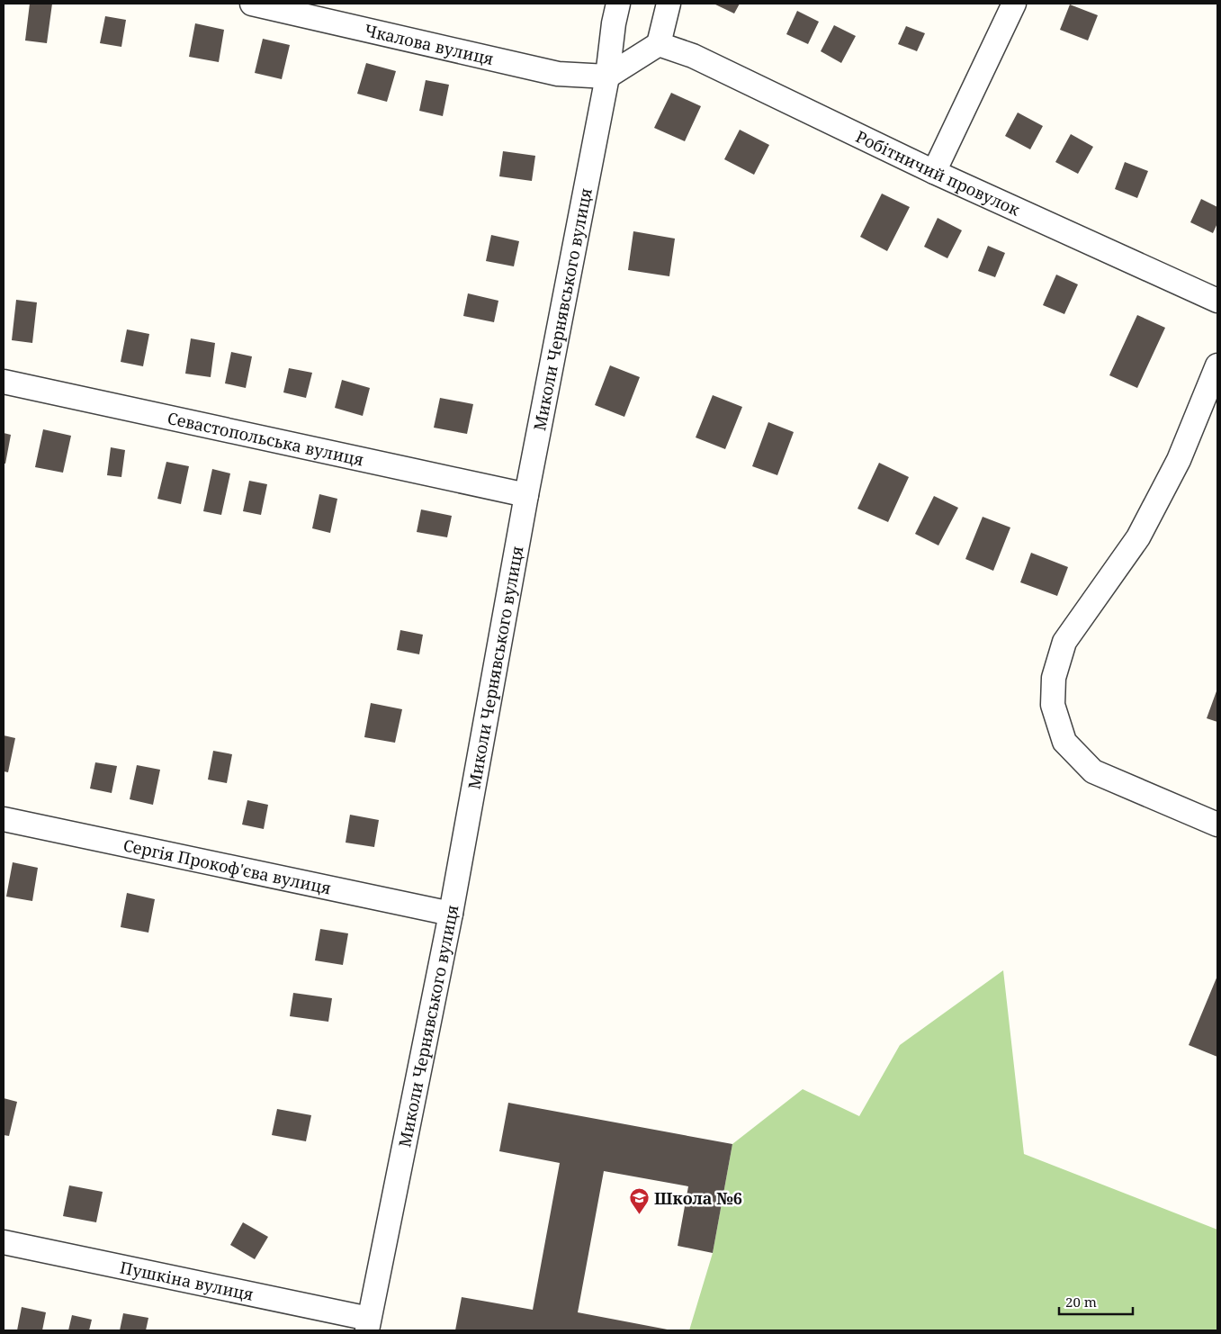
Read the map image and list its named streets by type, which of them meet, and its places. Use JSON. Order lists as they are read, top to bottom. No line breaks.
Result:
{"streets":{"street":["Чкалова вулиця","Робітничий провулок","Миколи Чернявського вулиця","Севастопольська вулиця","Сергія Прокоф'єва вулиця","Пушкіна вулиця"]},"crossings":[["Чкалова вулиця","Миколи Чернявського вулиця"],["Миколи Чернявського вулиця","Севастопольська вулиця"],["Миколи Чернявського вулиця","Сергія Прокоф'єва вулиця"],["Миколи Чернявського вулиця","Пушкіна вулиця"]],"places":{"school or university":["Школа №6"]},"scale_bar":"20 m"}
